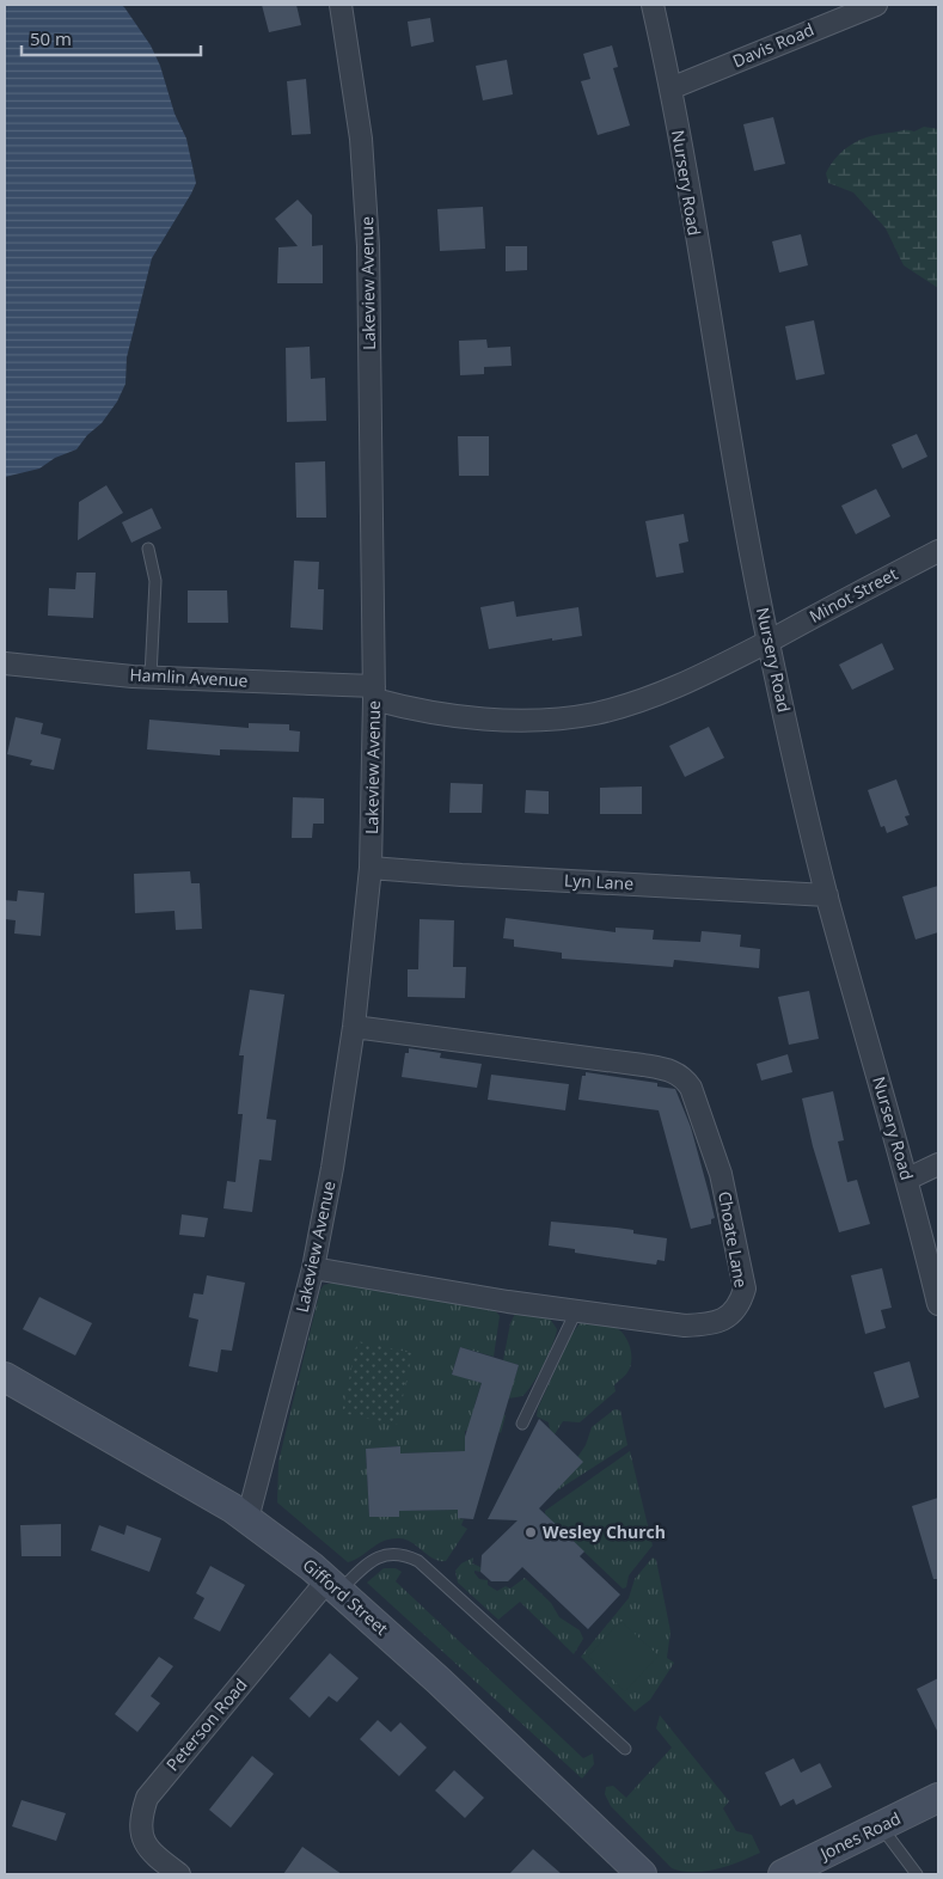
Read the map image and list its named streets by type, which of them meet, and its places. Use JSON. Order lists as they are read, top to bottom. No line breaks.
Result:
{"streets":{"main road":["Gifford Street","Jones Road"],"street":["Davis Road","Nursery Road","Lakeview Avenue","Minot Street","Hamlin Avenue","Lyn Lane","Choate Lane","Peterson Road"]},"crossings":[["Davis Road","Nursery Road"],["Nursery Road","Minot Street"],["Nursery Road","Lyn Lane"],["Lakeview Avenue","Minot Street"],["Lakeview Avenue","Hamlin Avenue"],["Lakeview Avenue","Lyn Lane"],["Lakeview Avenue","Choate Lane"],["Lakeview Avenue","Gifford Street"],["Minot Street","Hamlin Avenue"],["Gifford Street","Peterson Road"]],"places":["Wesley Church"],"scale_bar":"50 m"}
